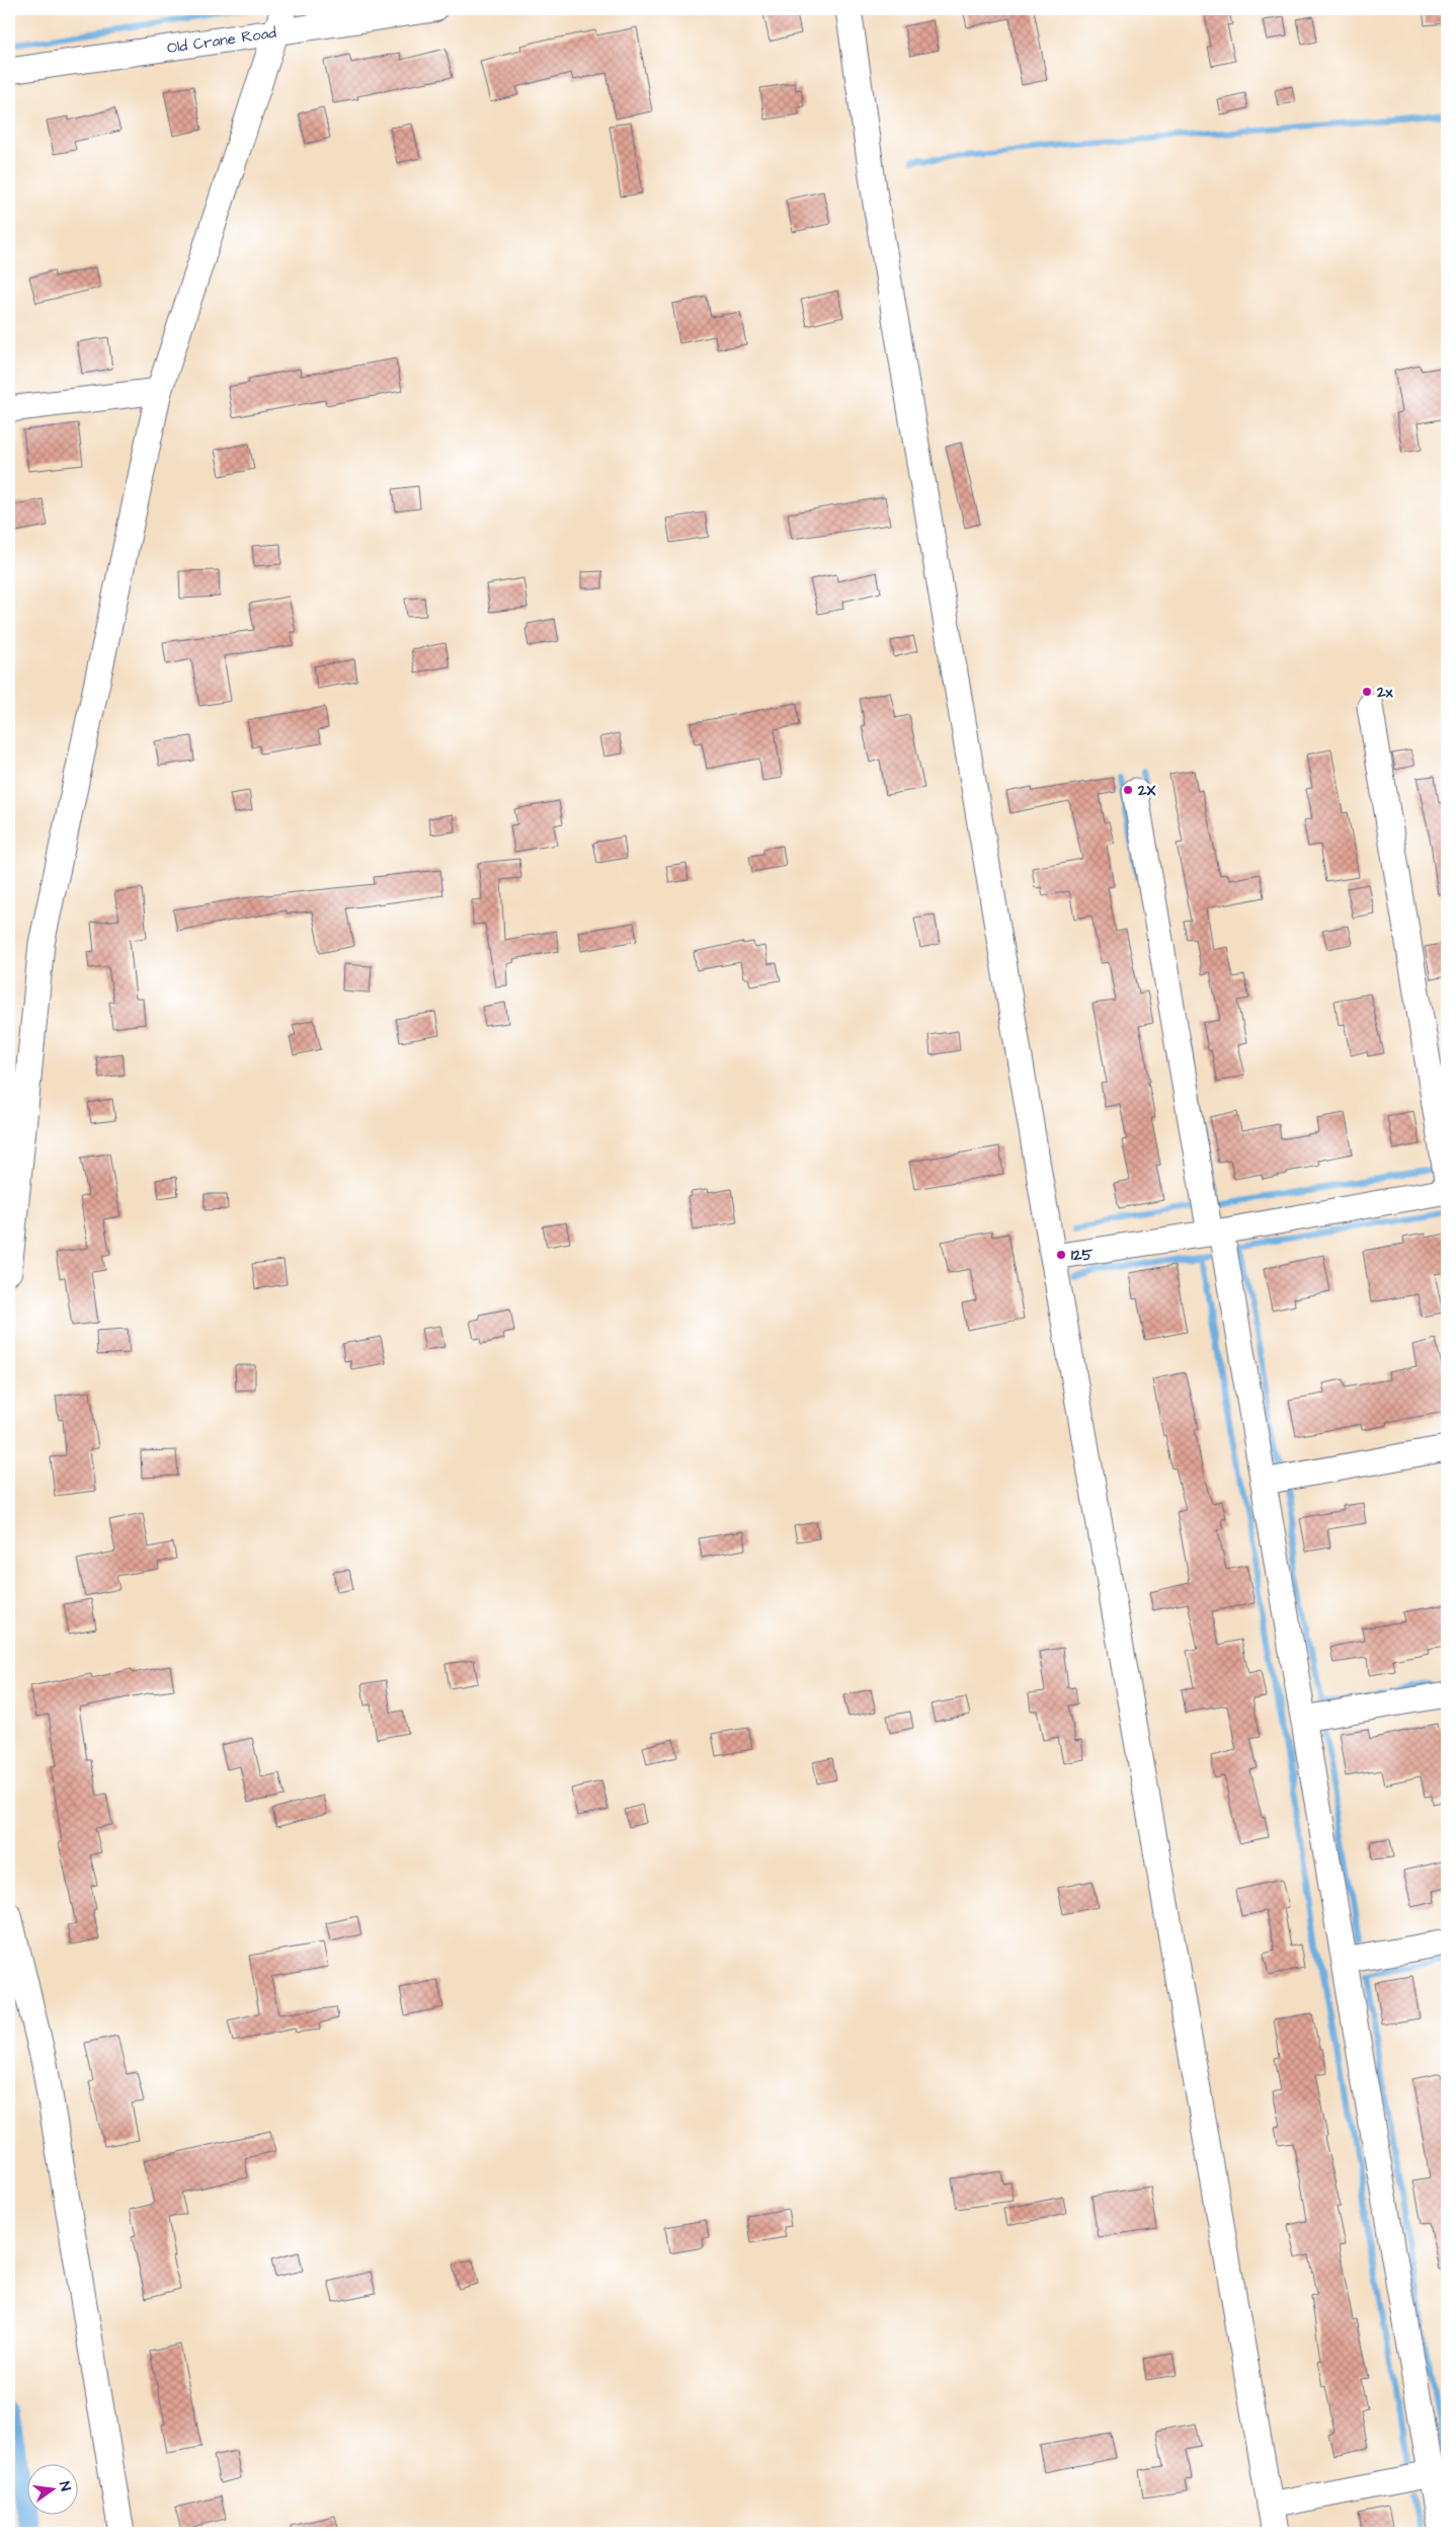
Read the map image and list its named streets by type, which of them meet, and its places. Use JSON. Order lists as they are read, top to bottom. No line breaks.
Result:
{"streets":{"street":["Old Crane Road"]},"places":["2x","2X","125"],"north":"right"}
